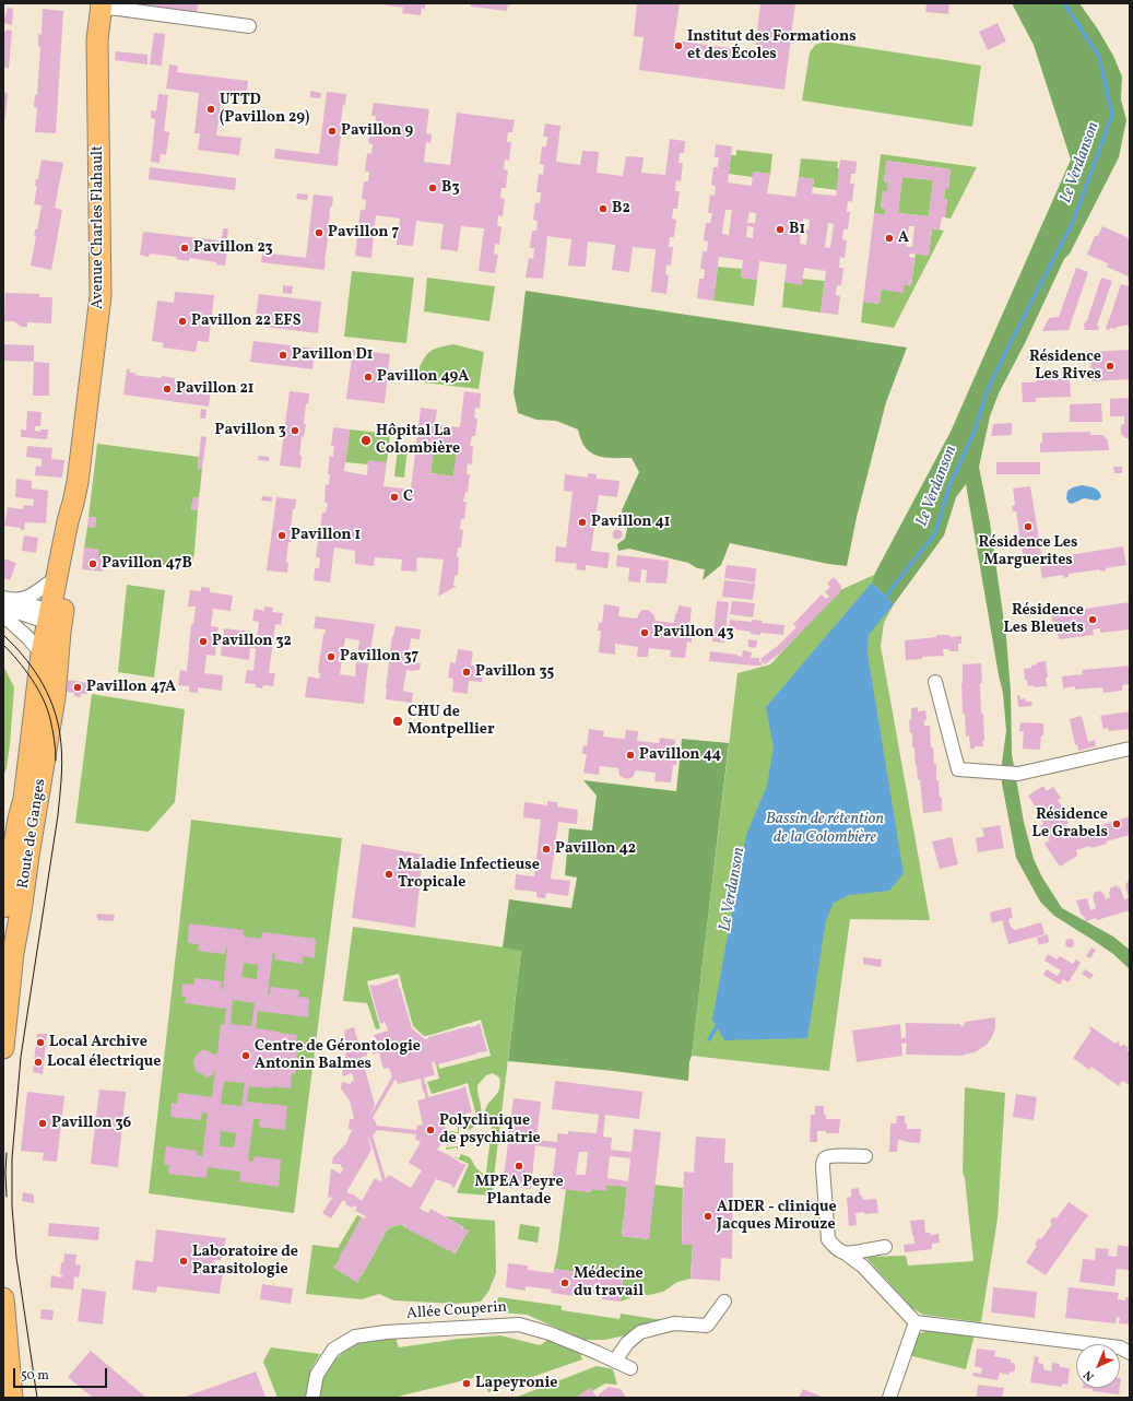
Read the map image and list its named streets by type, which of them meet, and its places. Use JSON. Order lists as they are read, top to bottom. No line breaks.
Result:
{"streets":{"main road":["Avenue Charles Flahault","Route de Ganges"],"street":["Allée Couperin"]},"crossings":[["Avenue Charles Flahault","Route de Ganges"]],"water":["Le Verdanson","Bassin de rétention de la Colombière"],"places":["Institut des Formations et des Écoles","UTTD (Pavillon 29)","Pavillon 9","B3","B2","B1","Pavillon 7","A","Pavillon 23","Pavillon 22 EFS","Pavillon D1","Résidence Les Rives","Pavillon 49A","Pavillon 21","Pavillon 3","Hôpital La Colombière","C","Pavillon 41","Résidence Les Marguerites","Pavillon 1","Pavillon 47B","Résidence Les Bleuets","Pavillon 43","Pavillon 32","Pavillon 37","Pavillon 35","Pavillon 47A","CHU de Montpellier","Pavillon 44","Résidence Le Grabels","Pavillon 42","Maladie Infectieuse Tropicale","Local Archive","Centre de Gérontologie Antonin Balmes","Local électrique","Pavillon 36","Polyclinique de psychiatrie","MPEA Peyre Plantade","AIDER - clinique Jacques Mirouze","Laboratoire de Parasitologie","Médecine du travail","Lapeyronie"],"scale_bar":"50 m","north":"bottom left"}
